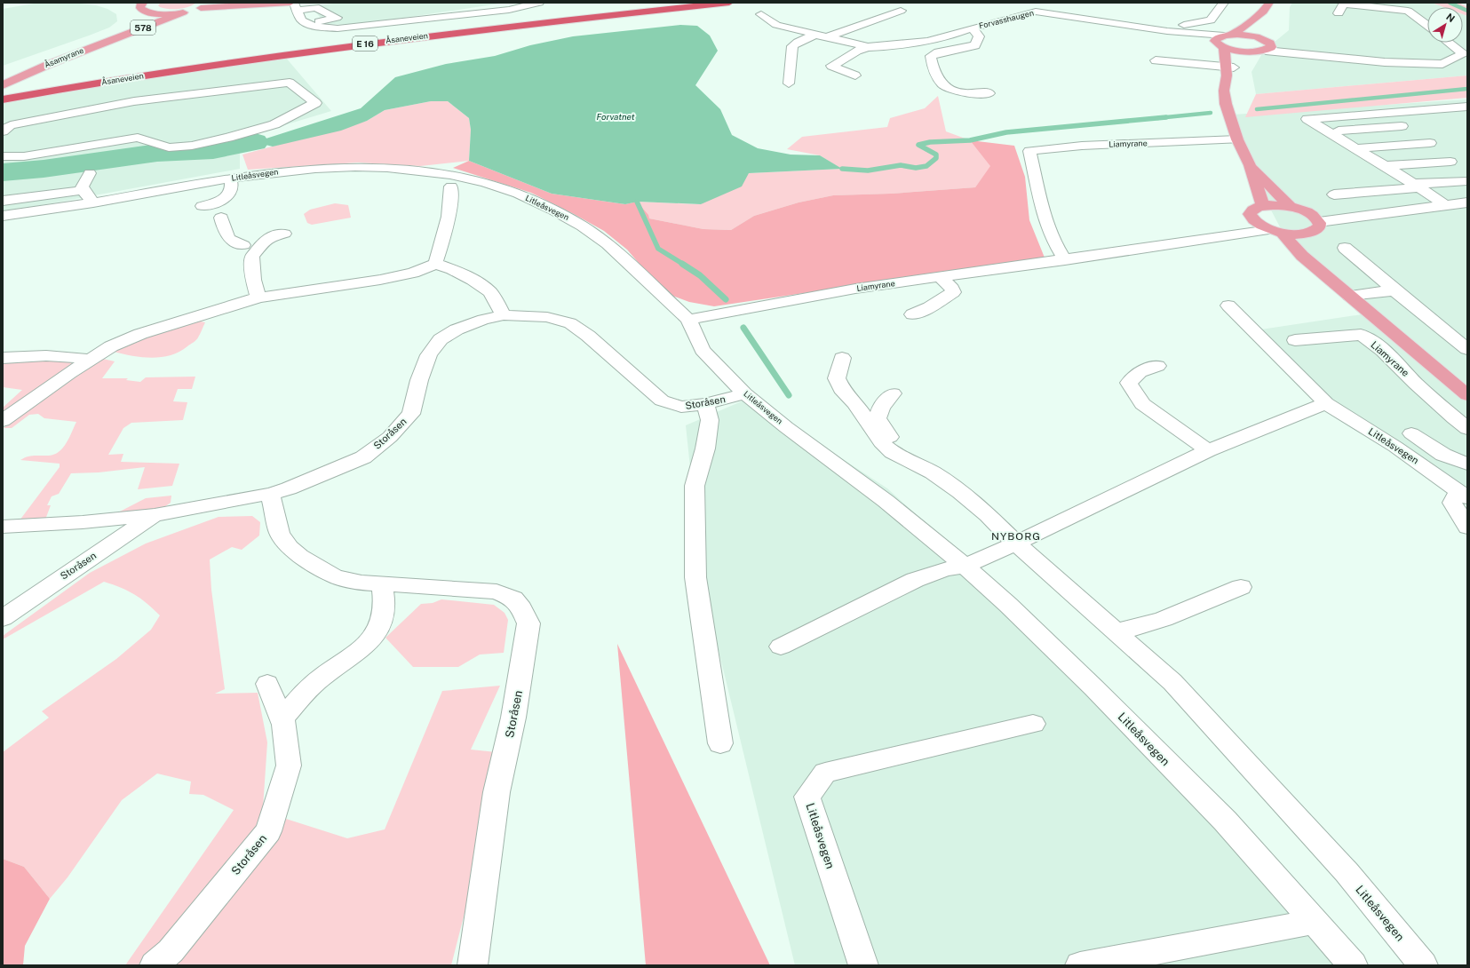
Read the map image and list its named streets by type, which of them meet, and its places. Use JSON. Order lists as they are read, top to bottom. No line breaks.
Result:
{"streets":{"highway":["Åsaneveien","E 16"],"main road":["578","Åsamyrane"],"street":["Forvasshaugen","Liamyrane","Litleåsvegen","Storåsen"]},"crossings":[["578","Åsamyrane"],["Liamyrane","Litleåsvegen"],["Litleåsvegen","Storåsen"]],"districts":["NYBORG"],"water":["Forvatnet"],"north":"top right"}
